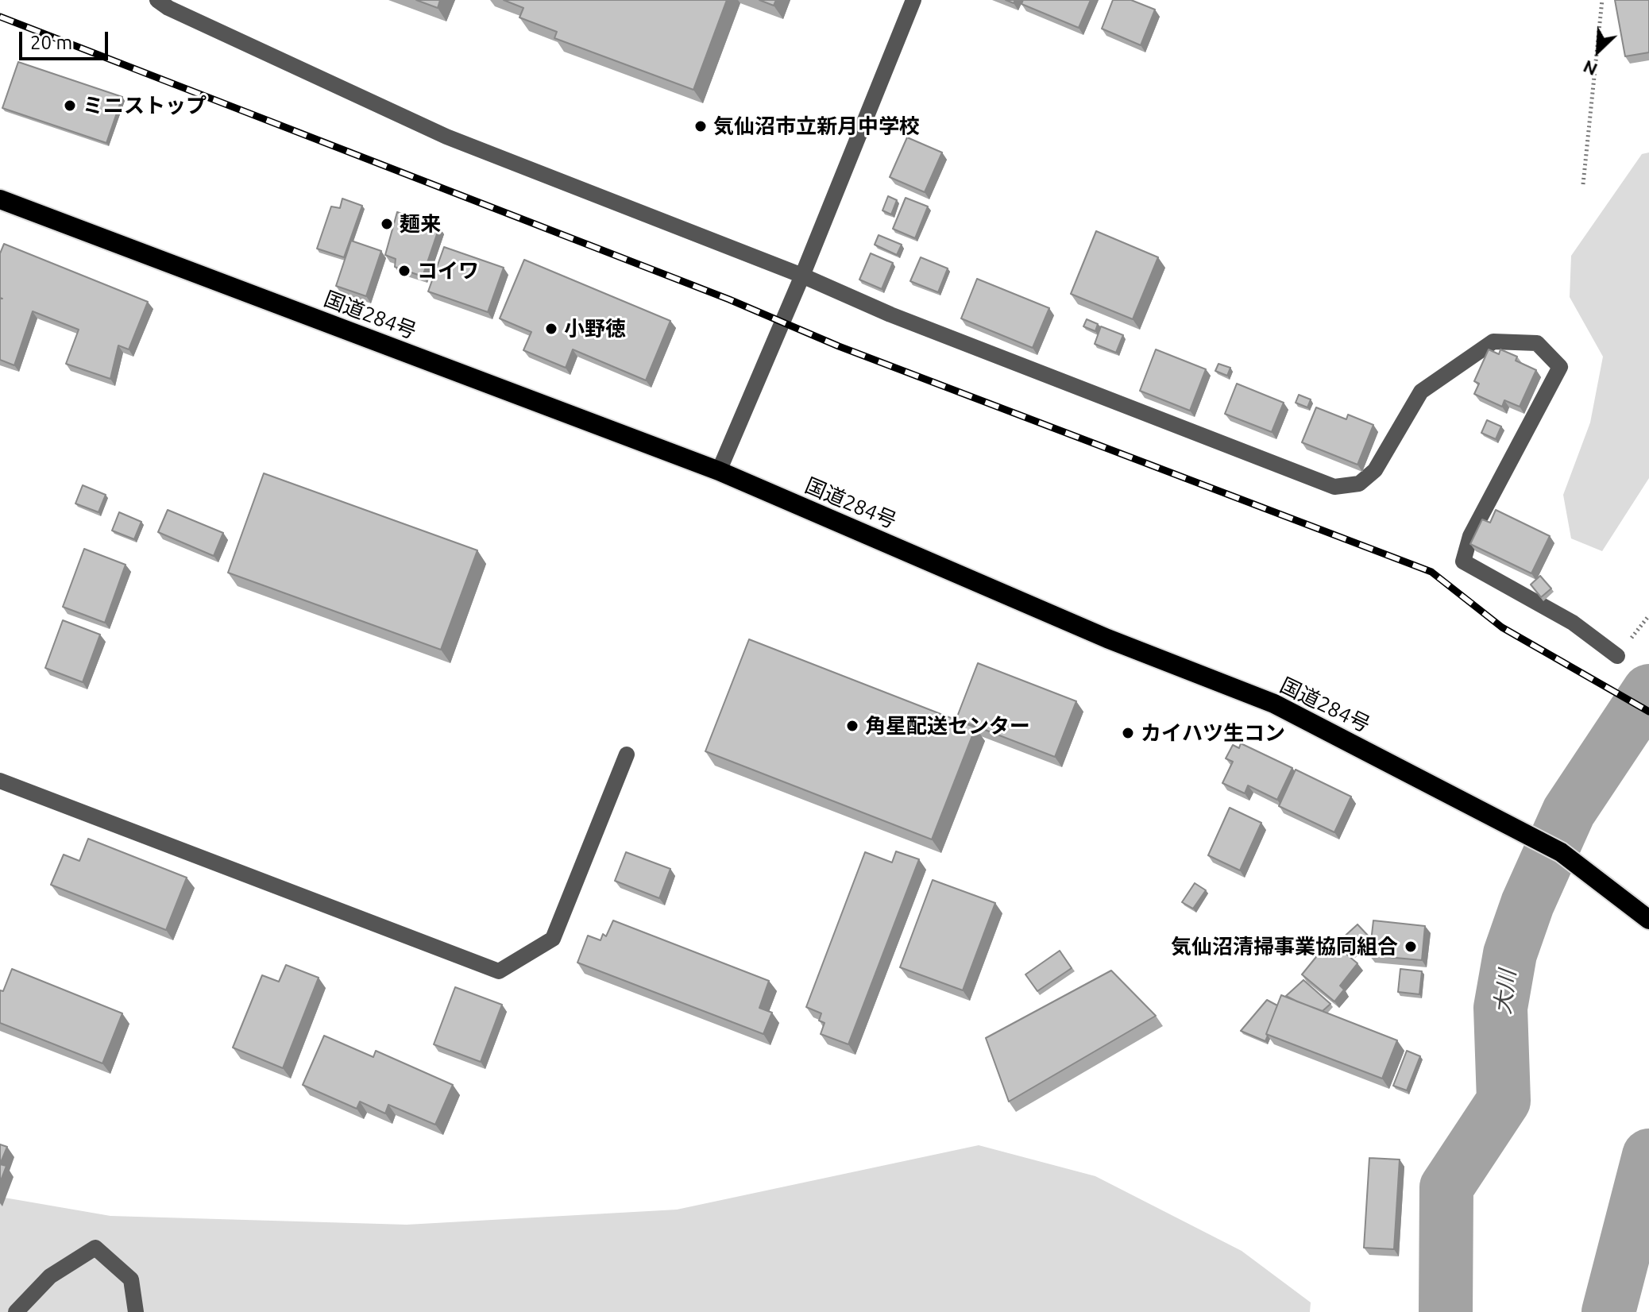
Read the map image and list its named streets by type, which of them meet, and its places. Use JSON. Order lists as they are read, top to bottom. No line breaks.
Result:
{"streets":{"highway":["国道284号"]},"water":["大川"],"places":["ミニストップ","気仙沼市立新月中学校","麺来","コイワ","小野徳","角星配送センター","カイハツ生コン","気仙沼清掃事業協同組合"],"scale_bar":"20 m","north":"bottom left"}
